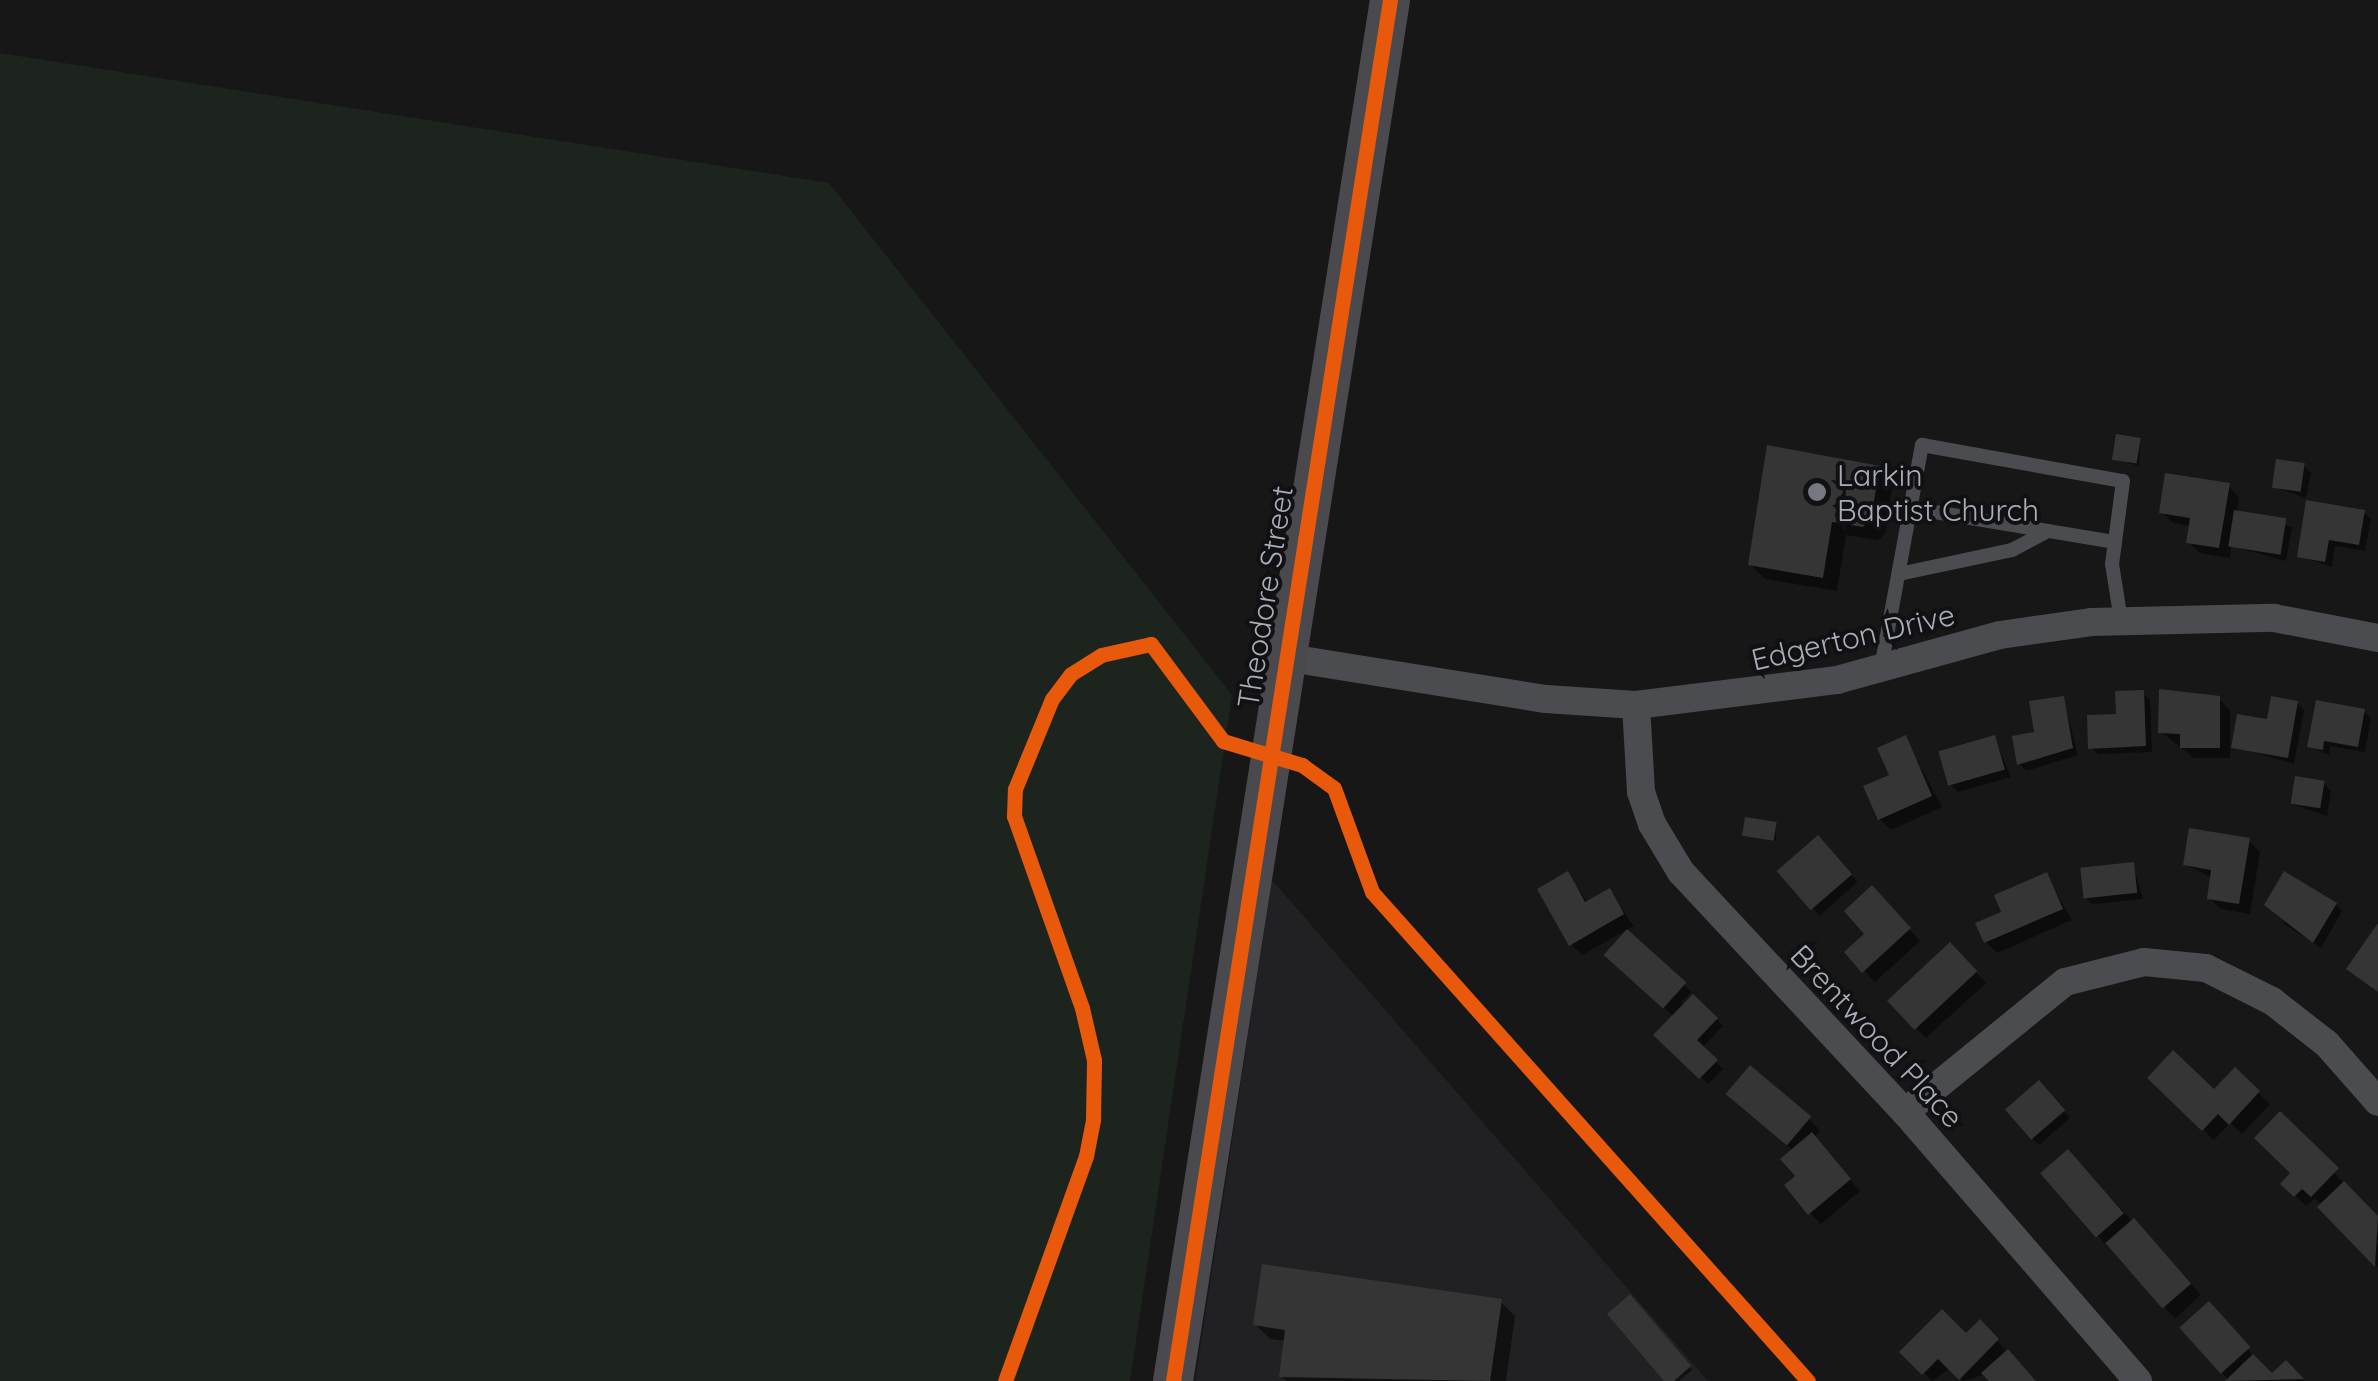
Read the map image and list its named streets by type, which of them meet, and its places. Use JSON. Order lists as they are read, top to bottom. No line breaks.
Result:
{"streets":{"street":["Theodore Street","Edgerton Drive","Brentwood Place"]},"crossings":[["Theodore Street","Edgerton Drive"],["Edgerton Drive","Brentwood Place"]],"places":["Larkin Baptist Church"]}
